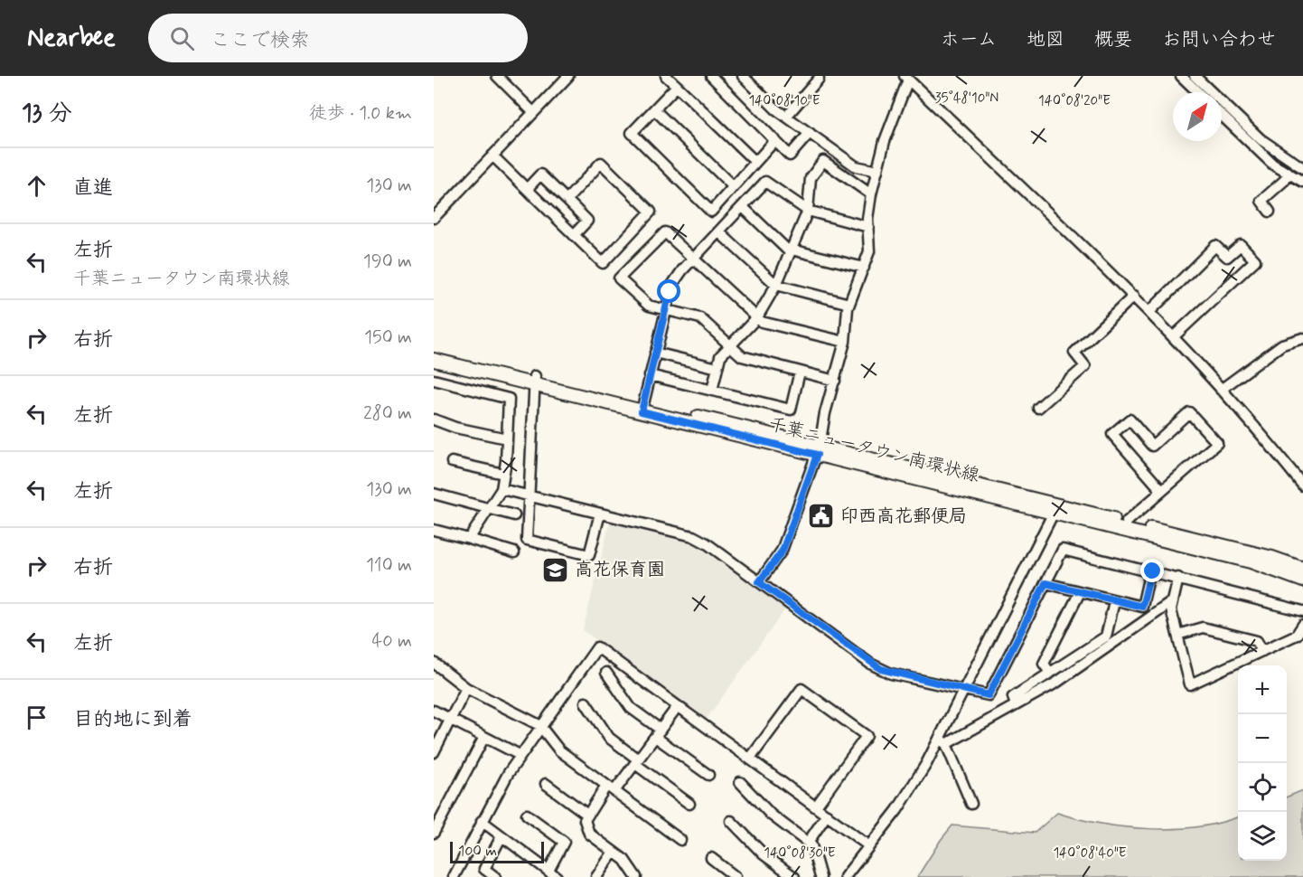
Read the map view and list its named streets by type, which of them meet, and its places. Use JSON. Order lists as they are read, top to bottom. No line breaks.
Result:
{"streets":{"main road":["千葉ニュータウン南環状線"]},"places":{"public building":["印西高花郵便局"],"school or university":["高花保育園"]},"scale_bar":"100 m","north":"top right","page":{"header":"Nearbee","search":"ここで検索","nav":["ホーム","地図","概要","お問い合わせ"],"heading":["13 分","徒歩 · 1.0 km"],"list":[["直進","130 m"],["左折","千葉ニュータウン南環状線","190 m"],["右折","150 m"],["左折","280 m"],["左折","130 m"],["右折","110 m"],["左折","40 m"],"目的地に到着"],"map_buttons":["+","−"],"scale":"100 m"},"coordinates":["35°48'10\"N","140°08'10\"E","140°08'20\"E","140°08'30\"E","140°08'40\"E"]}
